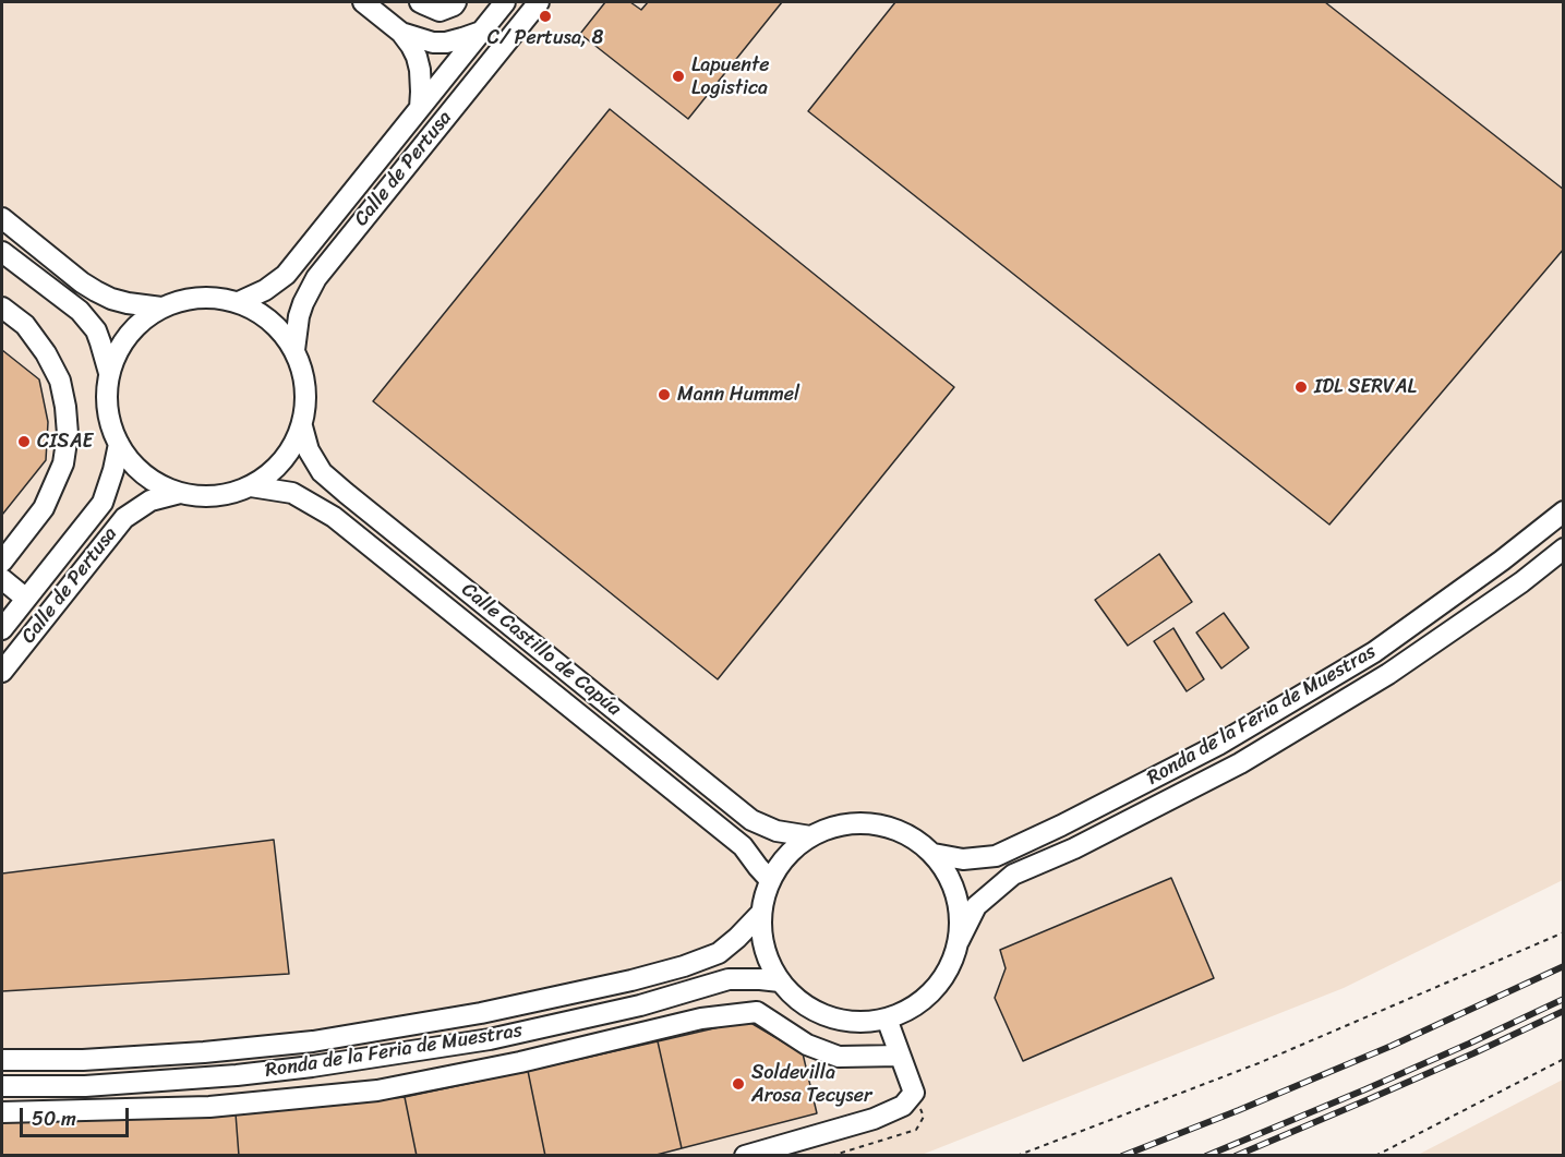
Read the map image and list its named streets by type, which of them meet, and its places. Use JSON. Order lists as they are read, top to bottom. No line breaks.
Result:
{"streets":{"street":["Calle de Pertusa","Calle Castillo de Capúa","Ronda de la Feria de Muestras"]},"crossings":[["Calle de Pertusa","Calle Castillo de Capúa"],["Calle Castillo de Capúa","Ronda de la Feria de Muestras"]],"places":["C/ Pertusa, 8","Lapuente Logistica","IDL SERVAL","Mann Hummel","CISAE","Soldevilla Arosa Tecyser"],"scale_bar":"50 m"}
